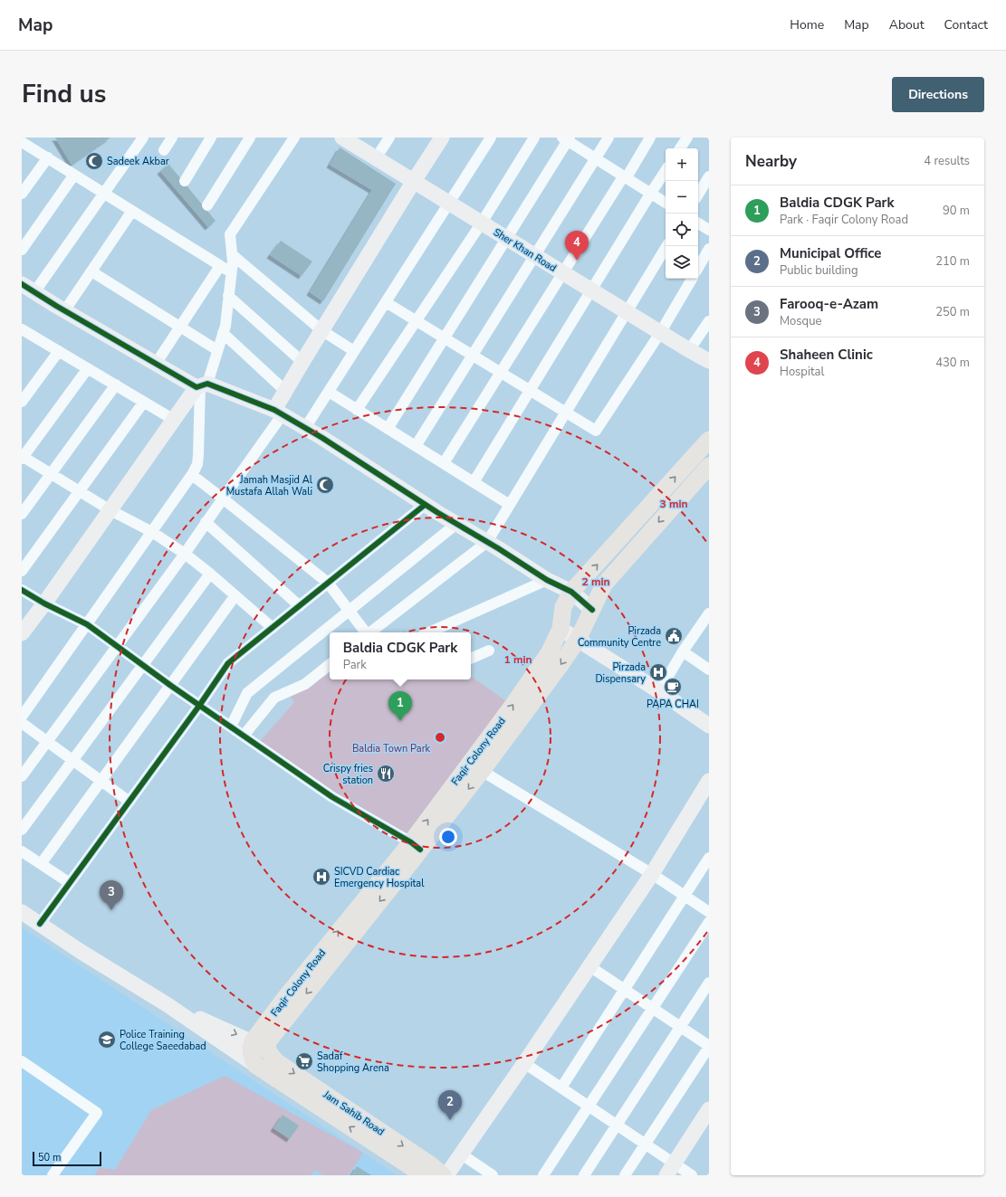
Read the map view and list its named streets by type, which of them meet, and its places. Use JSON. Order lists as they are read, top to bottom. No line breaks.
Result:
{"streets":{"main road":["Faqir Colony Road","Jam Sahib Road"],"street":["Sher Khan Road"]},"crossings":[["Faqir Colony Road","Jam Sahib Road"]],"parks":["Baldia Town Park"],"places":{"mosque":["Sadeek Akbar","Jamah Masjid Al Mustafa Allah Wali"],"public building":["Pirzada Community Centre"],"hospital":["Pirzada Dispensary","SICVD Cardiac Emergency Hospital"],"cafe":["PAPA CHAI"],"restaurant":["Crispy fries station"],"school or university":["Police Training College Saeedabad"],"supermarket":["Sadaf Shopping Arena"]},"scale_bar":"50 m","page":{"header":"Map","nav":["Home","Map","About","Contact"],"title":"Find us","buttons":"Directions","heading":["Nearby","4 results"],"map_buttons":["+","−"],"list":[{"mark":"1","name":"Baldia CDGK Park","note":"Park · Faqir Colony Road","value":"90 m"},{"mark":"2","name":"Municipal Office","note":"Public building","value":"210 m"},{"mark":"3","name":"Farooq-e-Azam","note":"Mosque","value":"250 m"},{"mark":"4","name":"Shaheen Clinic","note":"Hospital","value":"430 m"}],"pins":["4","1","3","2"],"popup":["Baldia CDGK Park","Park"],"scale":"50 m"},"rings":["3 min","2 min","1 min"]}
